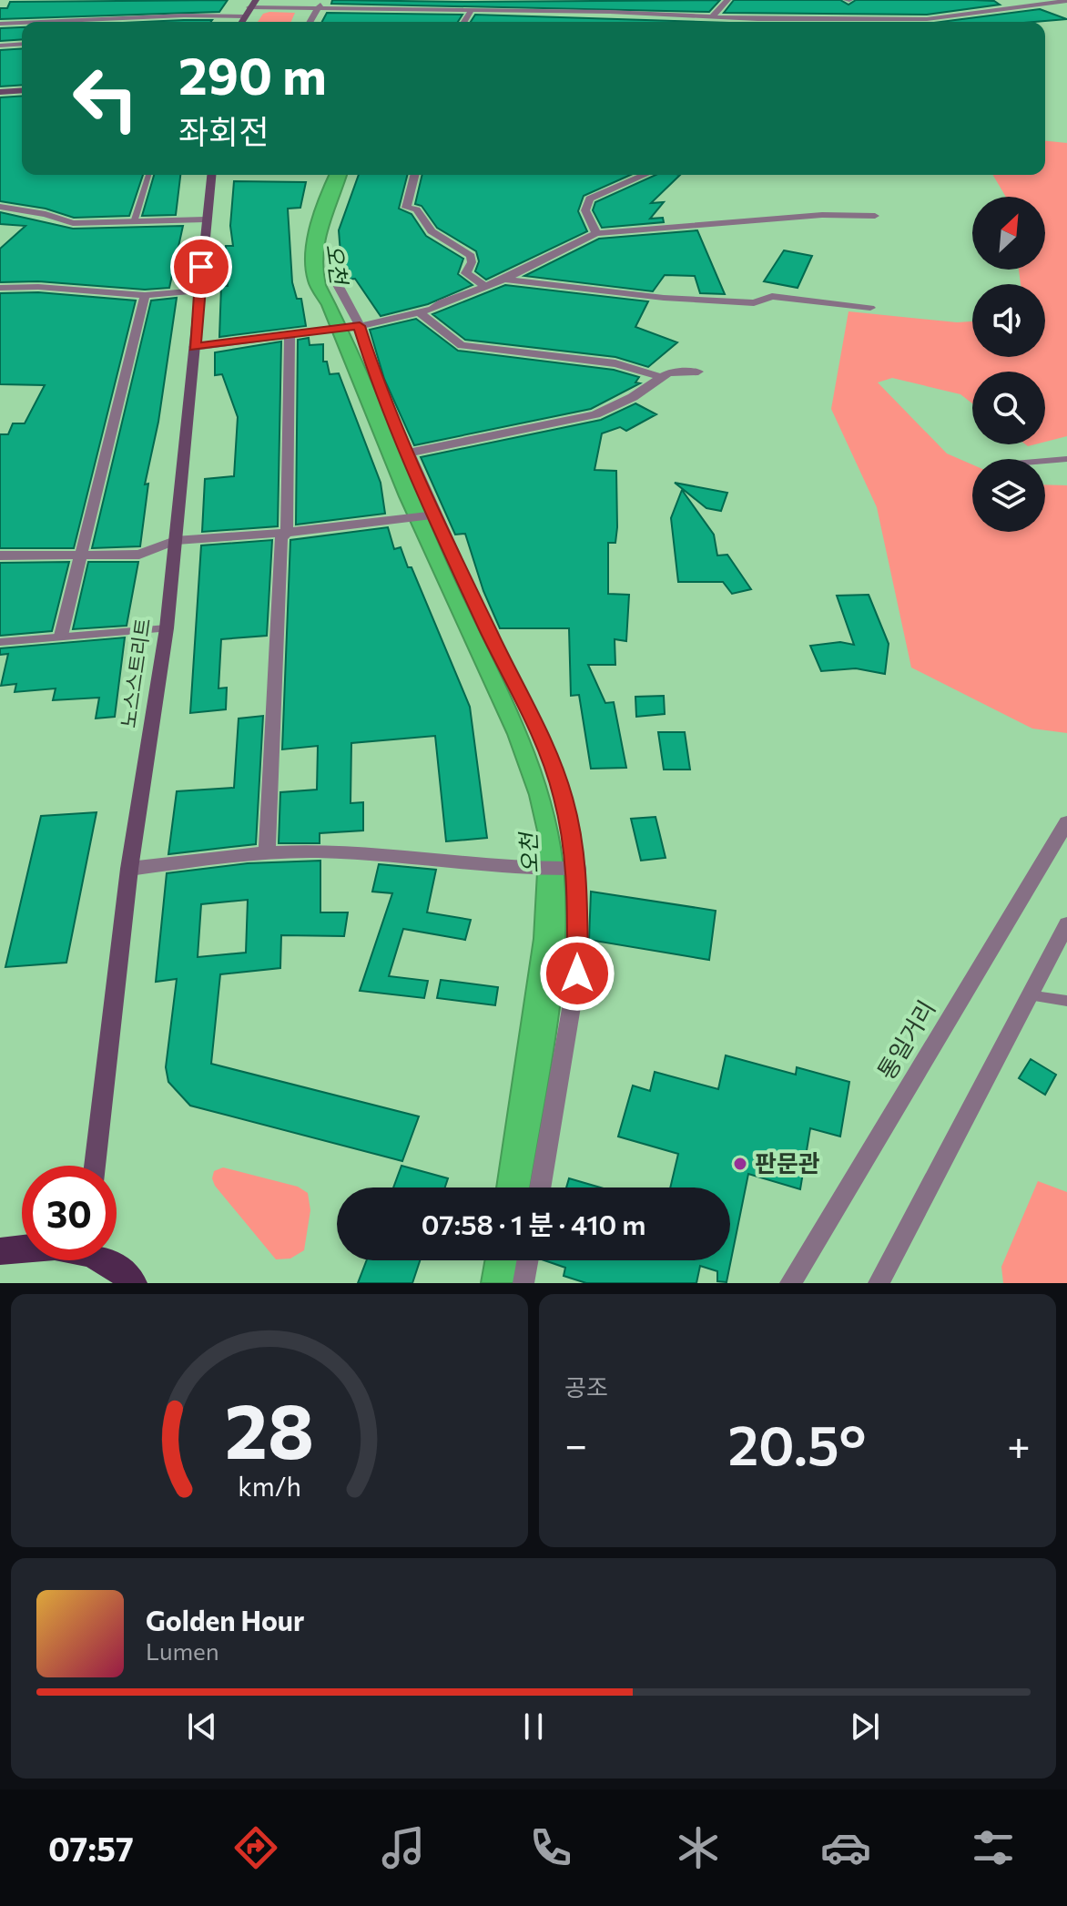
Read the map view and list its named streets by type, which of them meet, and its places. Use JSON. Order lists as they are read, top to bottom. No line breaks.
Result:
{"streets":{"main road":["노스스트리트"],"street":["통일거리"]},"water":["오천"],"places":["판문관"],"north":"top right","page":{"turn":["290 m","좌회전"],"limit":"30","trip":"07:58 · 1 분 · 410 m","tile":"공조","heat":["−","20.5°","+"],"song":["Golden Hour","Lumen"],"tabs":"07:57","gauge":["28","km/h"]}}
